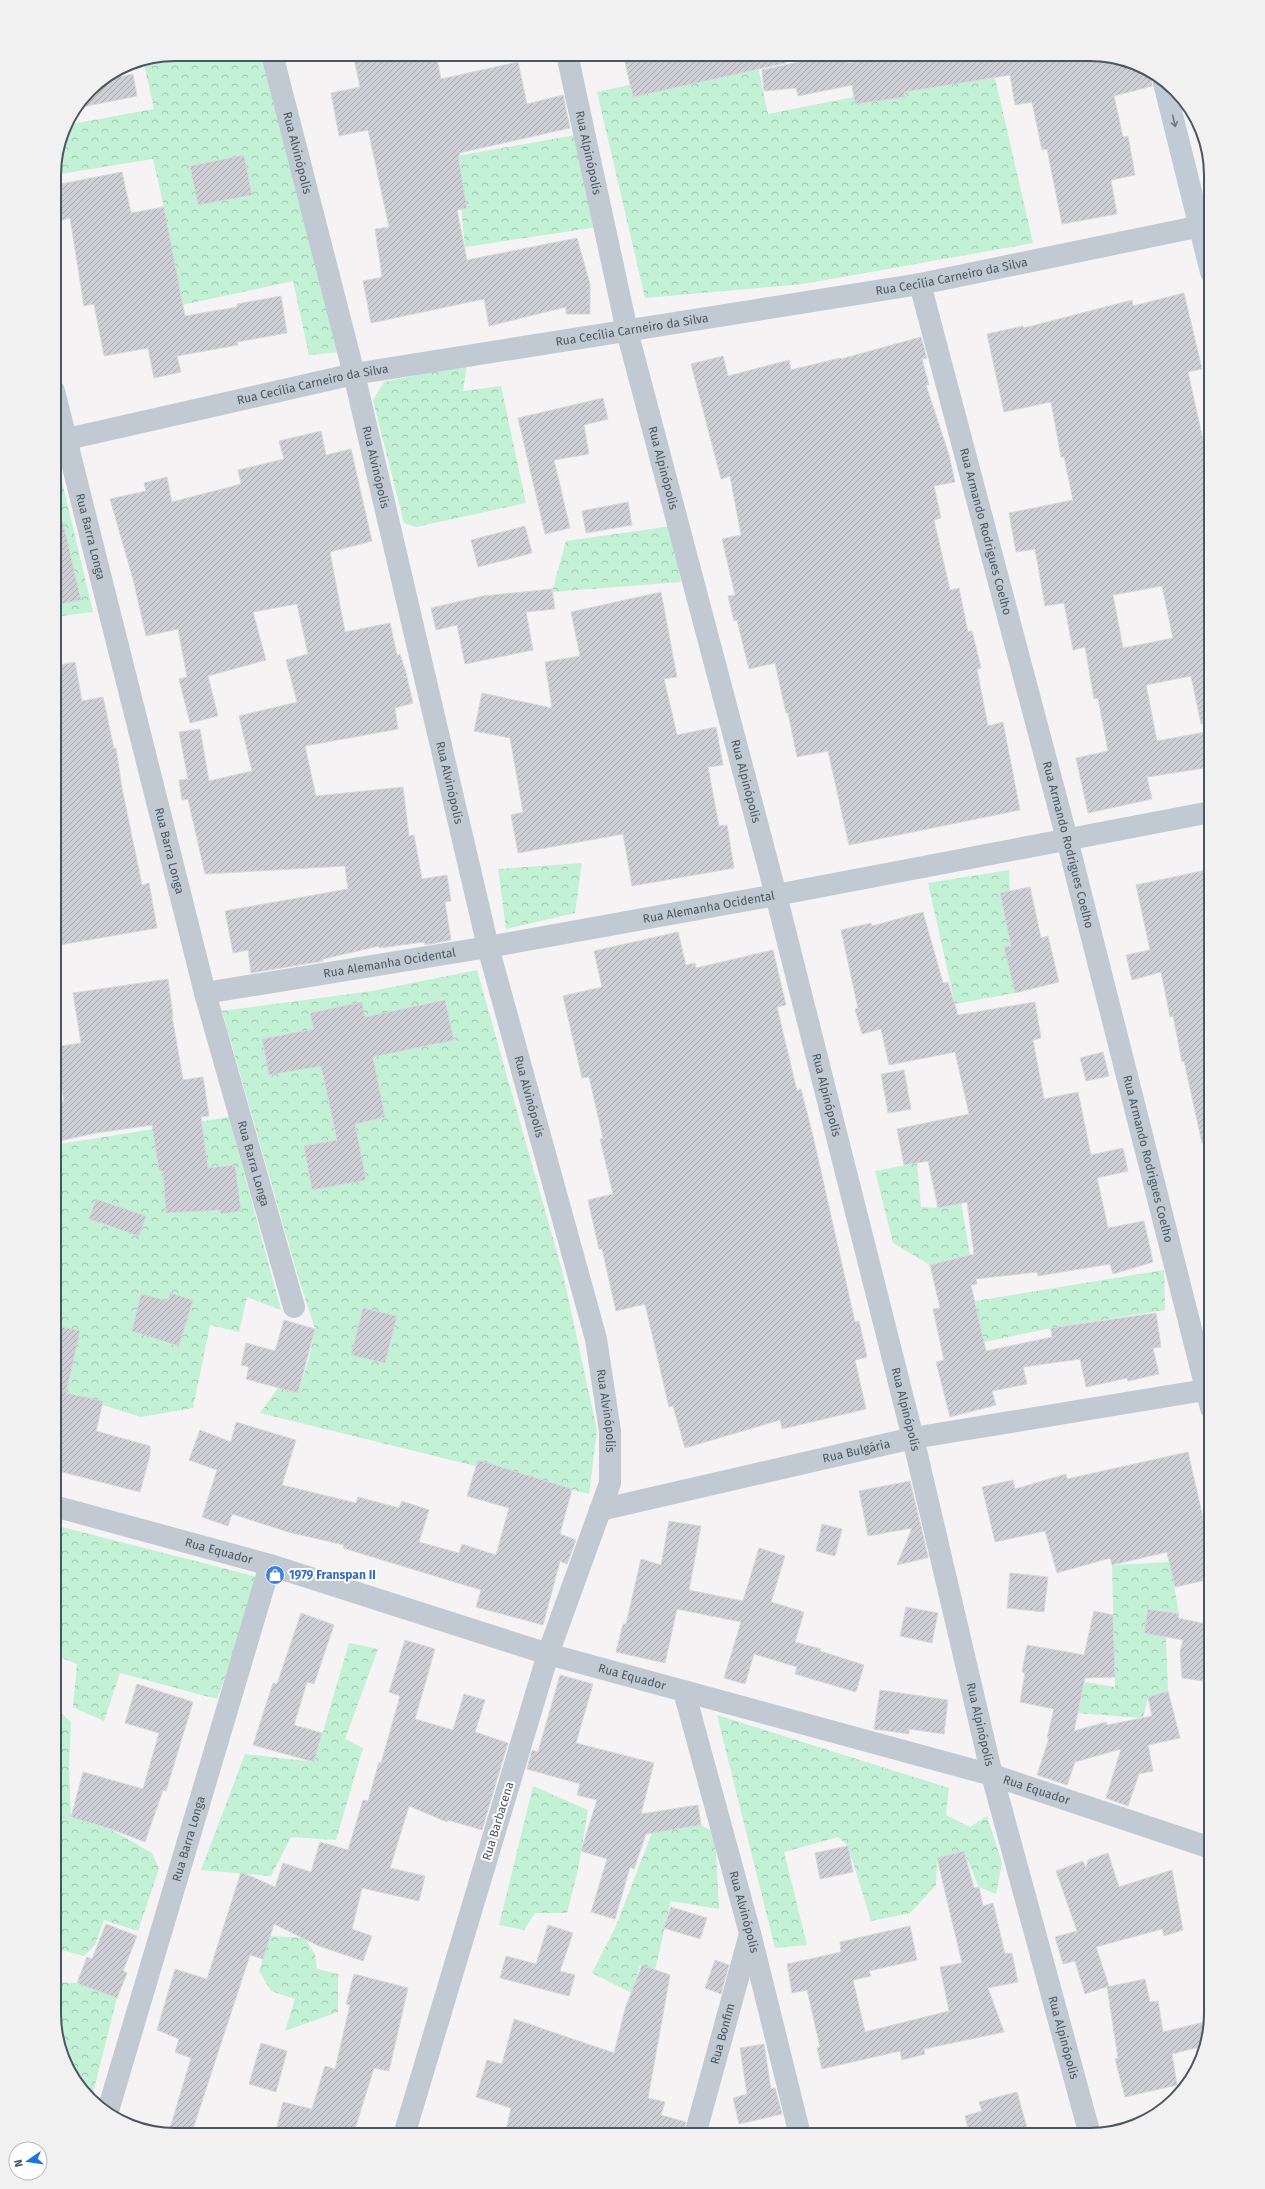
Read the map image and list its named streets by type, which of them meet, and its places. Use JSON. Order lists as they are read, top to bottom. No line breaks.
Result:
{"streets":{"street":["Rua Alvinópolis","Rua Alpinópolis","Rua Cecília Carneiro da Silva","Rua Armando Rodrigues Coelho","Rua Barra Longa","Rua Alemanha Ocidental","Rua Bulgária","Rua Equador","Rua Barbacena","Rua Bonfim"]},"crossings":[["Rua Alvinópolis","Rua Cecília Carneiro da Silva"],["Rua Alvinópolis","Rua Alemanha Ocidental"],["Rua Alvinópolis","Rua Bulgária"],["Rua Alvinópolis","Rua Equador"],["Rua Alvinópolis","Rua Barbacena"],["Rua Alvinópolis","Rua Bonfim"],["Rua Alpinópolis","Rua Cecília Carneiro da Silva"],["Rua Alpinópolis","Rua Alemanha Ocidental"],["Rua Alpinópolis","Rua Bulgária"],["Rua Alpinópolis","Rua Equador"],["Rua Cecília Carneiro da Silva","Rua Armando Rodrigues Coelho"],["Rua Armando Rodrigues Coelho","Rua Alemanha Ocidental"],["Rua Barra Longa","Rua Alemanha Ocidental"],["Rua Barra Longa","Rua Equador"],["Rua Bulgária","Rua Barbacena"],["Rua Equador","Rua Barbacena"]],"places":{"shop":["1979 Franspan II"]},"north":"left"}
